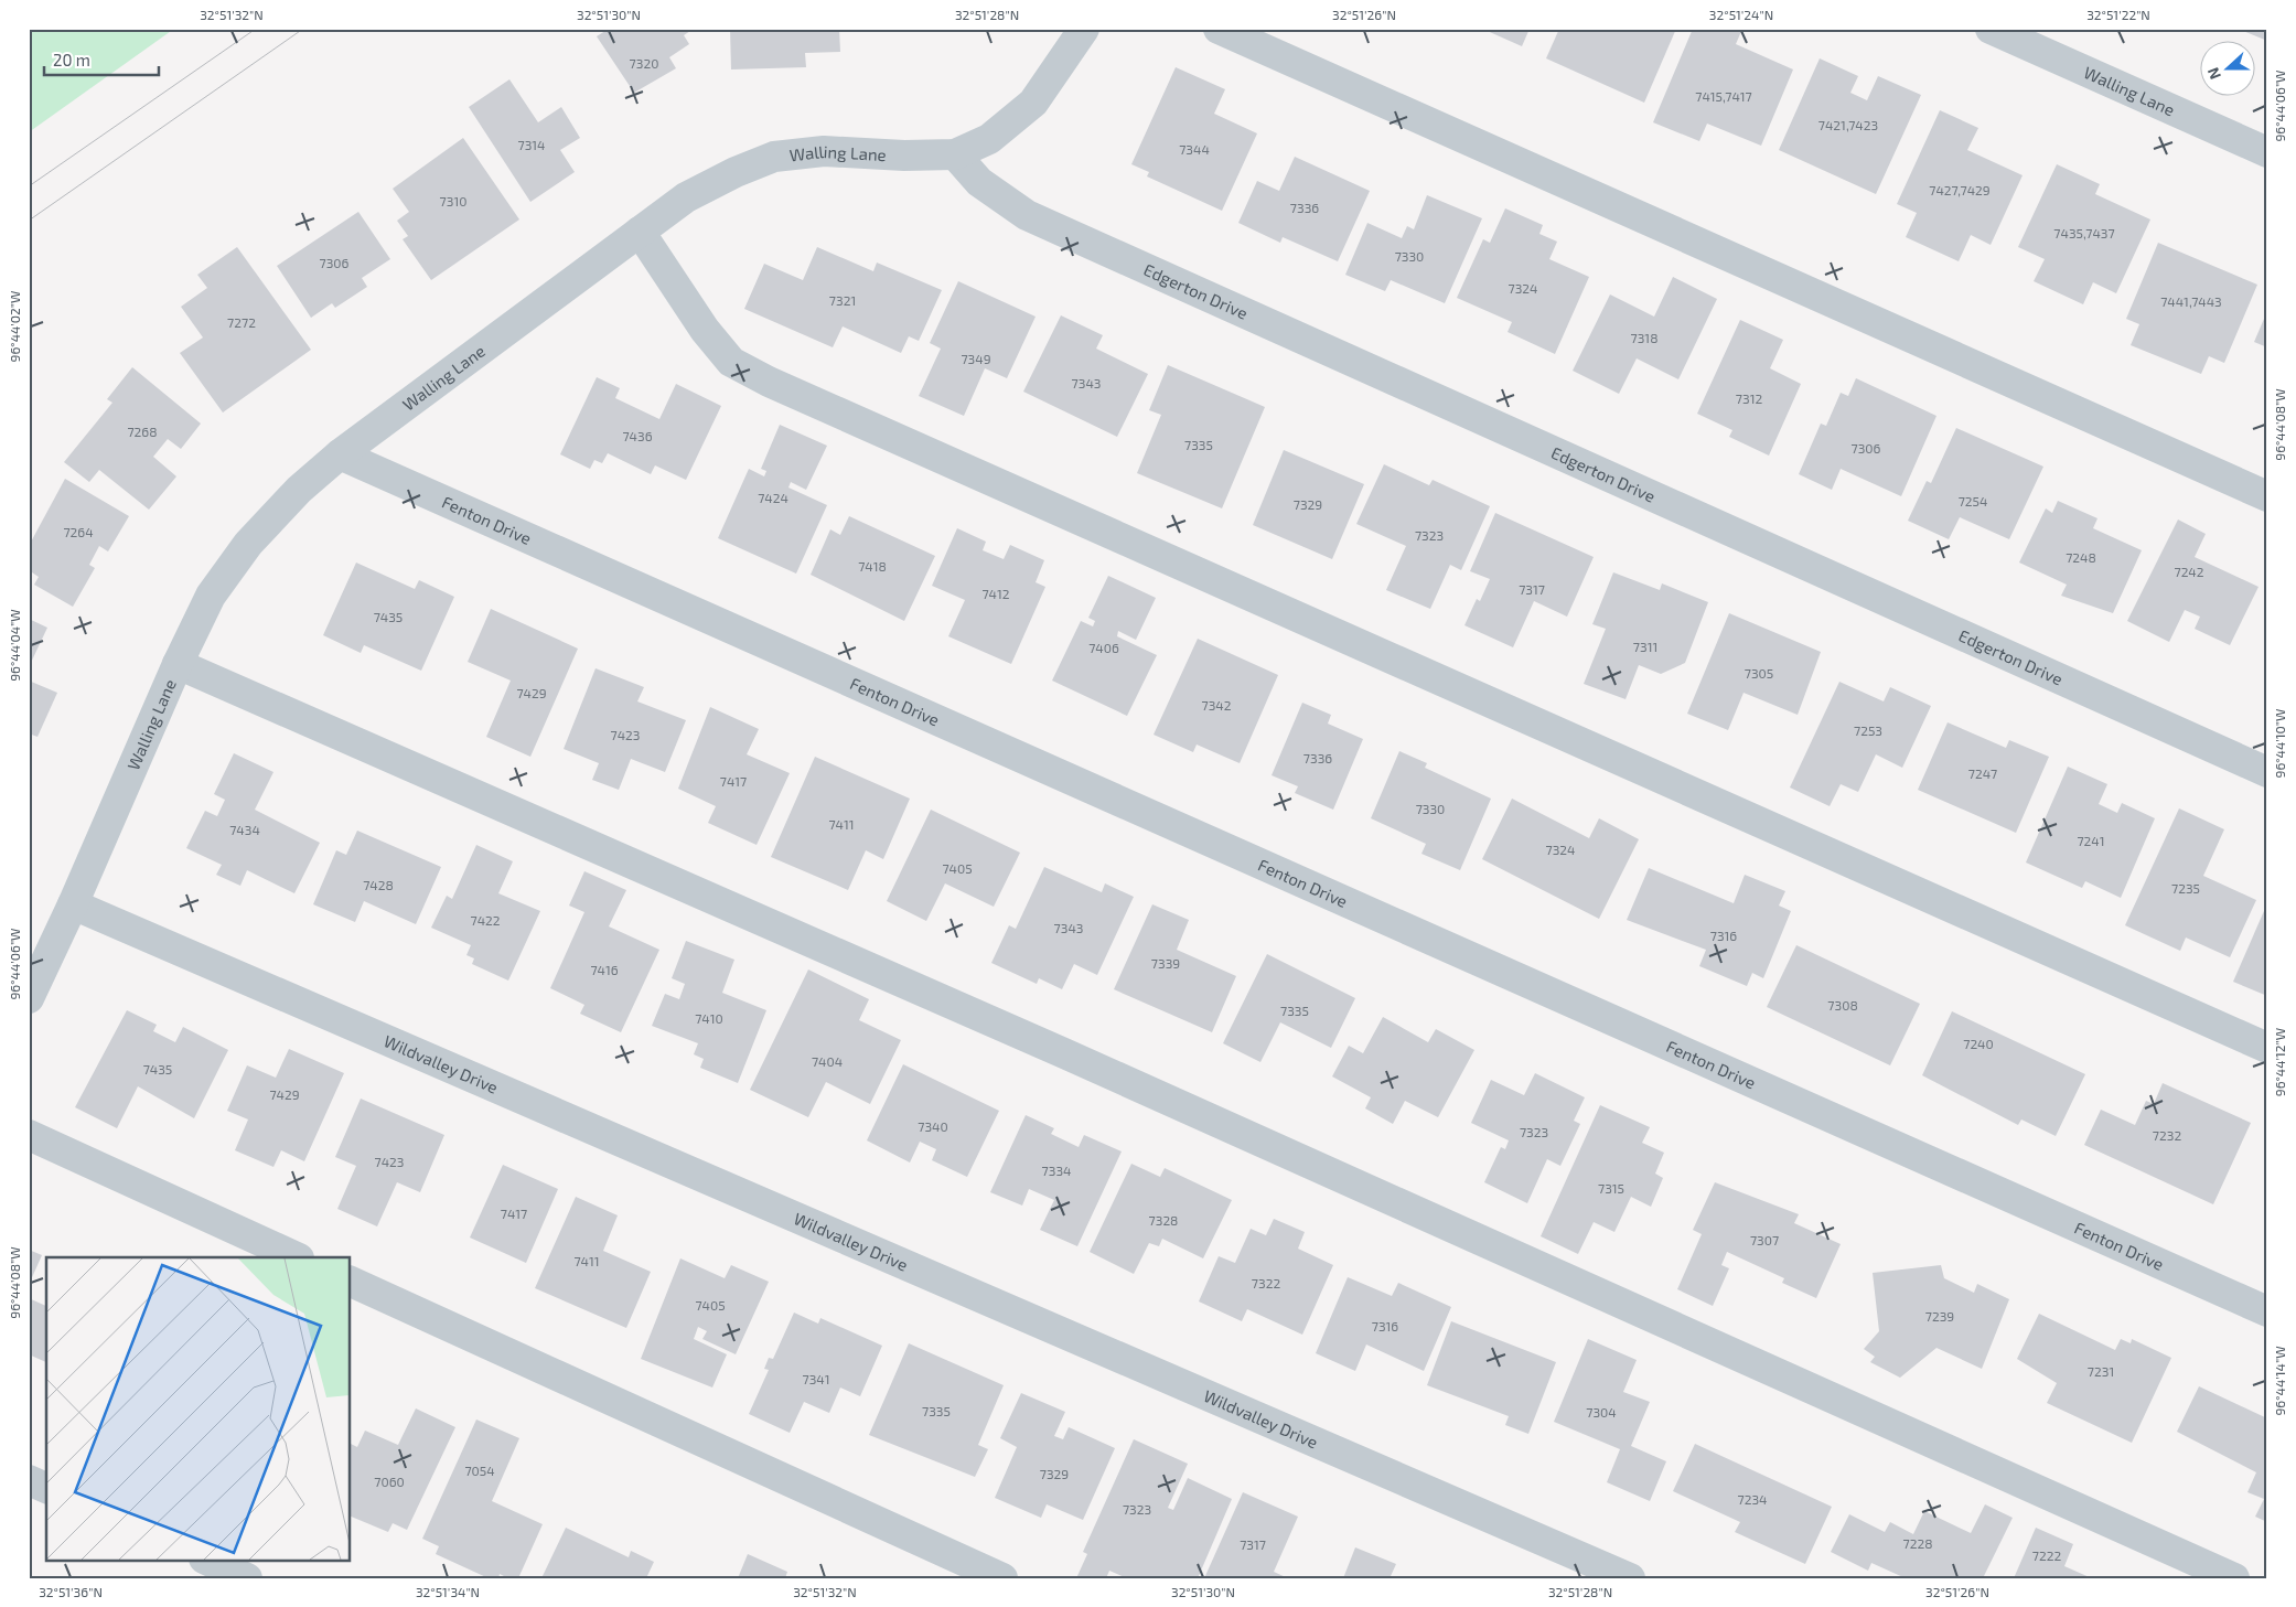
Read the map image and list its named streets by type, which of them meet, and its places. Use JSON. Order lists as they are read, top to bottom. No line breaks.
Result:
{"streets":{"street":["Walling Lane","Edgerton Drive","Fenton Drive","Wildvalley Drive"]},"crossings":[["Walling Lane","Edgerton Drive"],["Walling Lane","Fenton Drive"],["Walling Lane","Wildvalley Drive"]],"house_numbers":["7320","7415,7417","7421,7423","7314","7344","7427,7429","7310","7336","7435,7437","7330","7306","7324","7321","7441,7443","7272","7318","7349","7343","7312","7268","7436","7335","7306","7424","7254","7329","7264","7323","7248","7418","7242","7317","7412","7435","7311","7406","7305","7429","7342","7253","7423","7336","7247","7417","7330","7411","7434","7241","7324","7405","7428","7235","7422","7343","7316","7339","7416","7308","7335","7410","7240","7404","7435","7429","7340","7323","7232","7423","7334","7315","7417","7328","7307","7411","7322","7405","7239","7316","7231","7341","7335","7304","7054","7329","7060","7234","7323","7228","7317","7222"],"scale_bar":"20 m","north":"left","coordinates":["32°51'32\"N","32°51'30\"N","32°51'28\"N","32°51'26\"N","32°51'24\"N","32°51'22\"N","96°44'06\"W","96°44'02\"W","96°44'08\"W","96°44'04\"W","96°44'10\"W","96°44'12\"W","96°44'14\"W","32°51'36\"N","32°51'34\"N"]}
